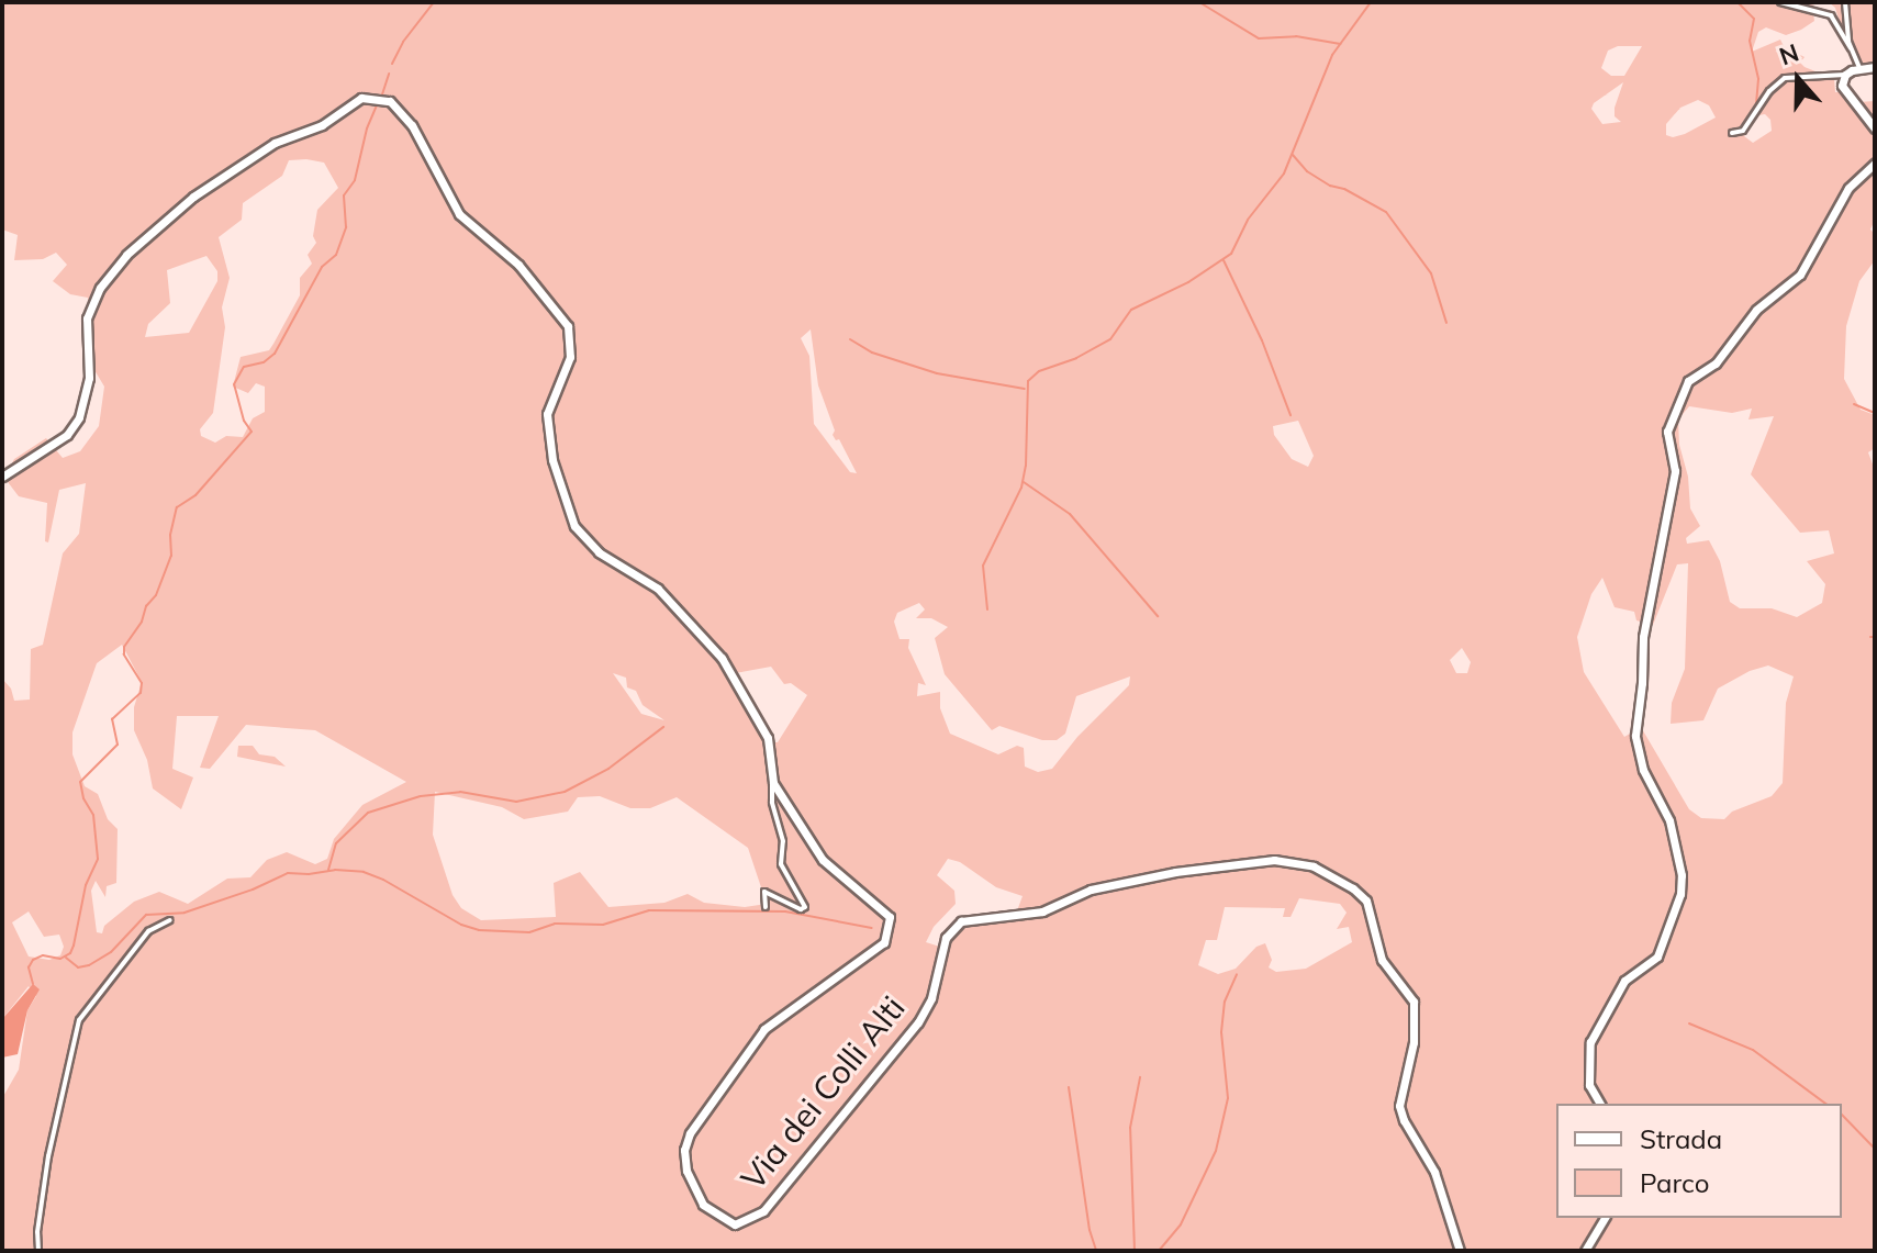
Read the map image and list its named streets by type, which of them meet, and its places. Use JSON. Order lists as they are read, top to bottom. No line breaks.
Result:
{"streets":{"street":["Via dei Colli Alti"]},"legend":["Strada","Parco"],"north":"top"}
